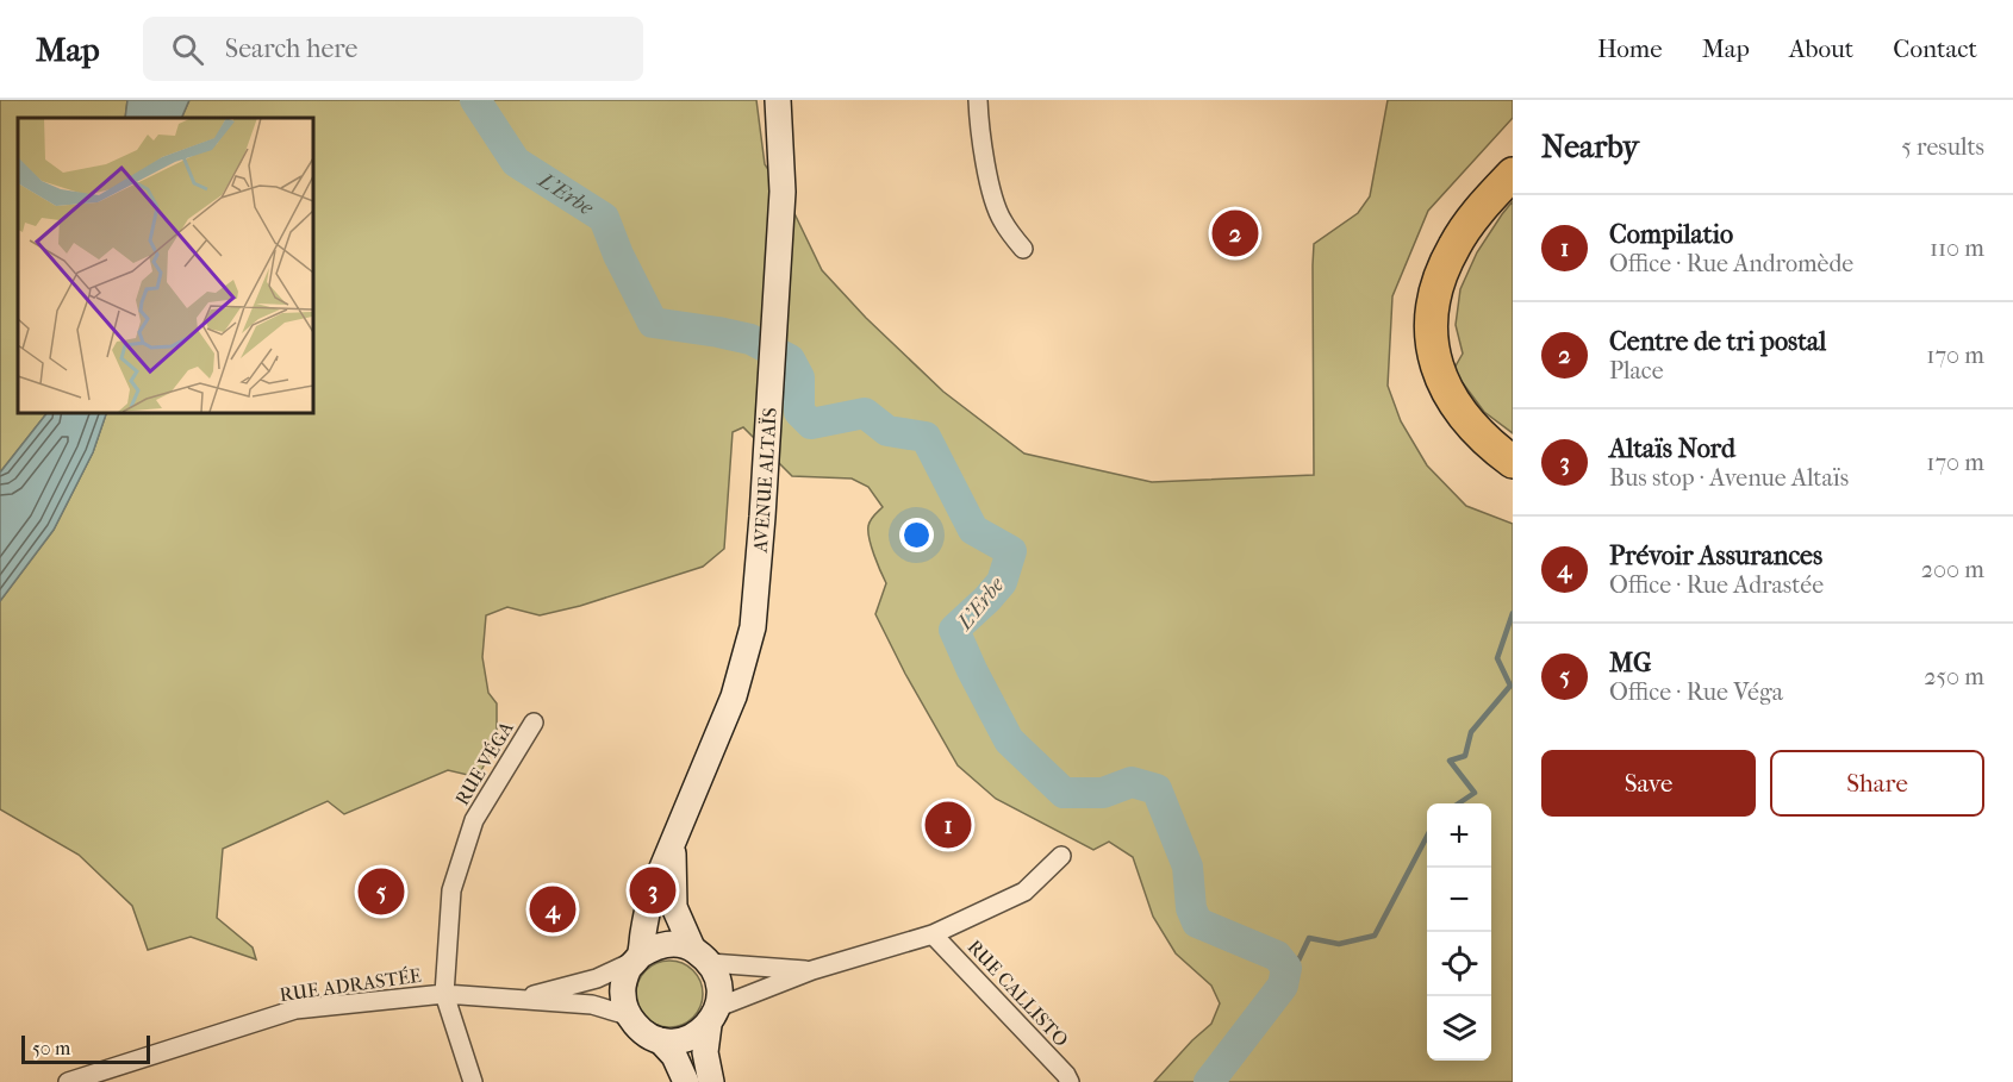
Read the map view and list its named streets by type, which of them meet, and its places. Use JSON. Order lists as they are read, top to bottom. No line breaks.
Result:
{"streets":{"street":["AVENUE ALTAÏS","RUE VÉGA","RUE ADRASTÉE","RUE CALLISTO"]},"crossings":[["AVENUE ALTAÏS","RUE ADRASTÉE"],["RUE VÉGA","RUE ADRASTÉE"]],"water":["L'Erbe"],"scale_bar":"50 m","page":{"header":"Map","search":"Search here","nav":["Home","Map","About","Contact"],"heading":["Nearby","5 results"],"list":[{"mark":"1","name":"Compilatio","note":"Office · Rue Andromède","value":"110 m"},{"mark":"2","name":"Centre de tri postal","note":"Place","value":"170 m"},{"mark":"3","name":"Altaïs Nord","note":"Bus stop · Avenue Altaïs","value":"170 m"},{"mark":"4","name":"Prévoir Assurances","note":"Office · Rue Adrastée","value":"200 m"},{"mark":"5","name":"MG","note":"Office · Rue Véga","value":"250 m"}],"pins":["2","1","3","5","4"],"buttons":["Save","Share"],"map_buttons":["+","−"],"scale":"50 m"}}
